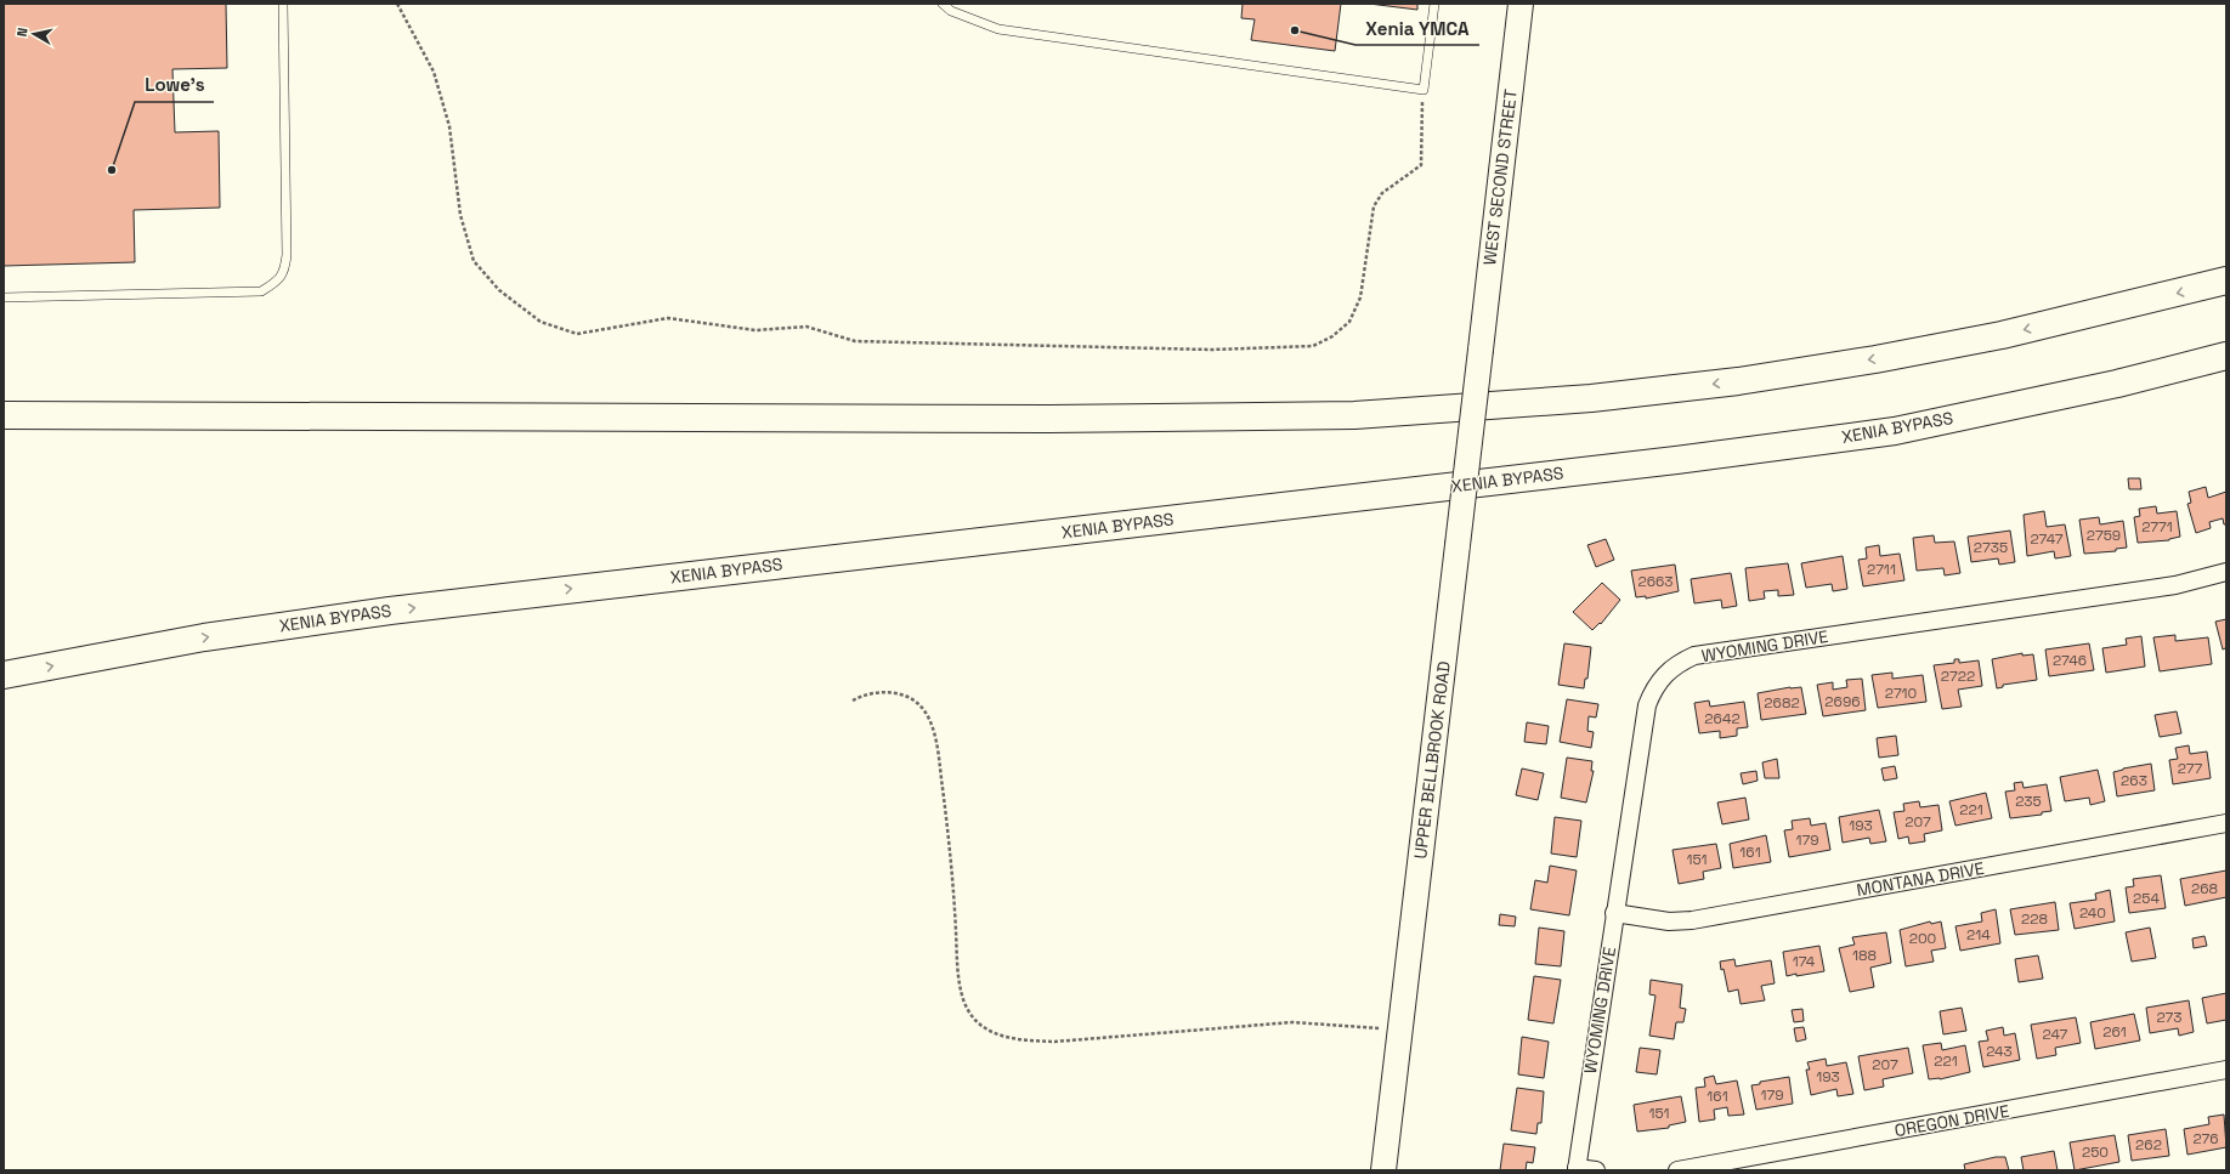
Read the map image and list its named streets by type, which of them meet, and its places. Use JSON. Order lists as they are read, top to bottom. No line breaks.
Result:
{"streets":{"highway":["XENIA BYPASS"],"main road":["WEST SECOND STREET","UPPER BELLBROOK ROAD"],"street":["WYOMING DRIVE","MONTANA DRIVE","OREGON DRIVE"]},"crossings":[["WEST SECOND STREET","UPPER BELLBROOK ROAD"],["WYOMING DRIVE","MONTANA DRIVE"]],"places":["Xenia YMCA","Lowe's"],"house_numbers":["2771","2759","2747","2735","2711","2663","2746","2722","2710","2696","2682","2642","277","263","235","221","207","193","179","161","151","268","254","240","228","214","200","188","174","273","261","247","243","221","207","193","179","161","151","276","262","250"],"north":"left"}
